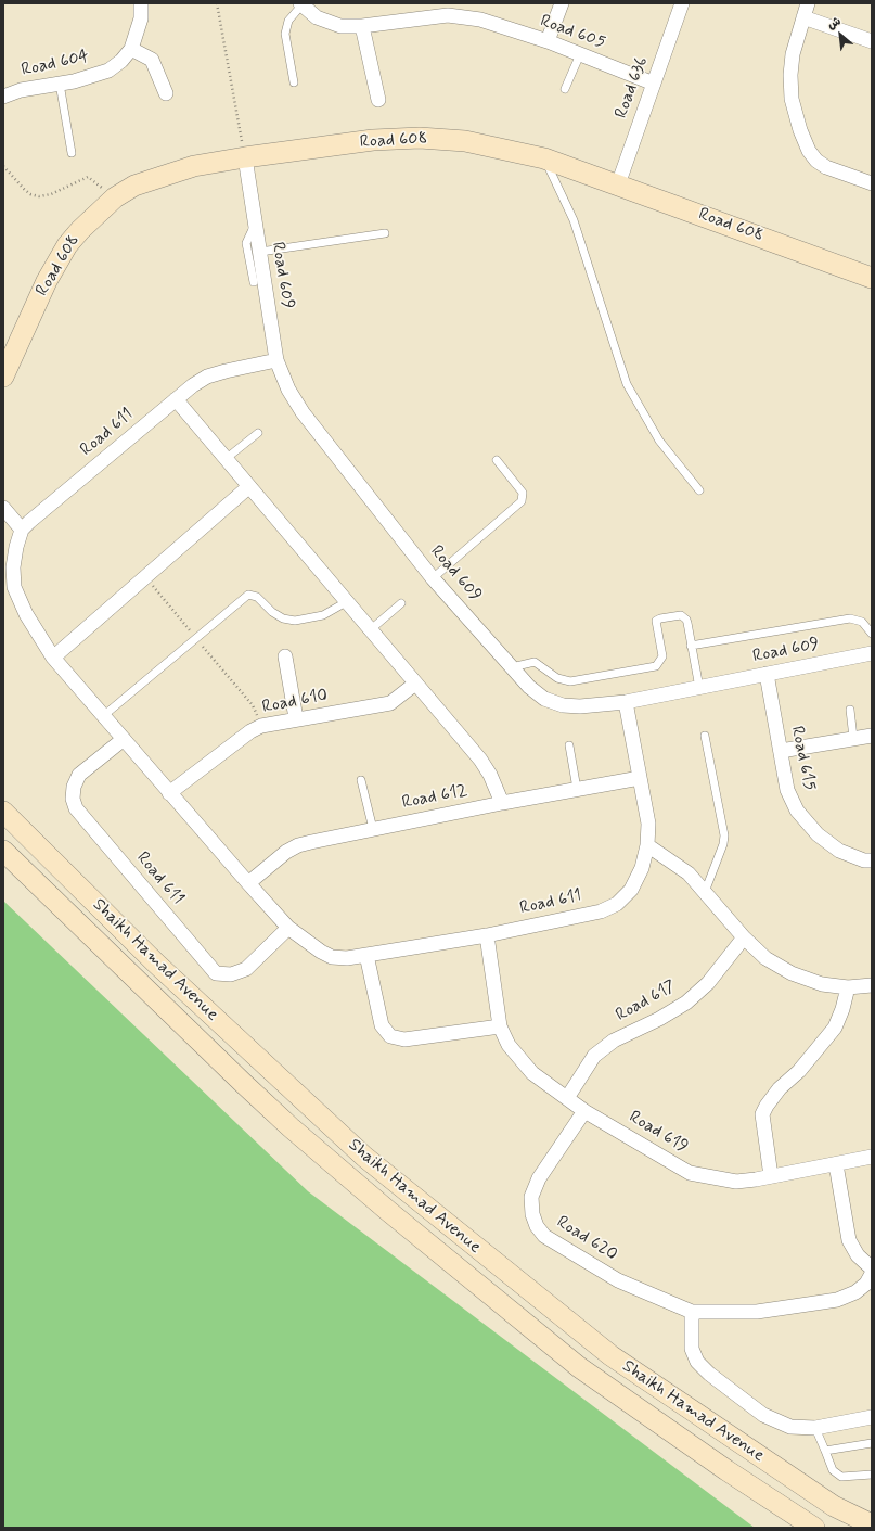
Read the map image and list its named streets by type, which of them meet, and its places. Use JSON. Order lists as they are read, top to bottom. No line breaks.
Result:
{"streets":{"main road":["Road 608","Shaikh Hamad Avenue"],"street":["Road 605","Road 604","Road 636","Road 609","Road 611","Road 610","Road 615","Road 612","Road 617","Road 619","Road 620"]},"crossings":[["Road 605","Road 636"],["Road 636","Road 608"],["Road 608","Road 609"],["Road 609","Road 611"],["Road 609","Road 615"],["Road 611","Road 610"],["Road 611","Road 612"],["Road 611","Road 619"],["Road 617","Road 619"],["Road 619","Road 620"]],"north":"top left"}
